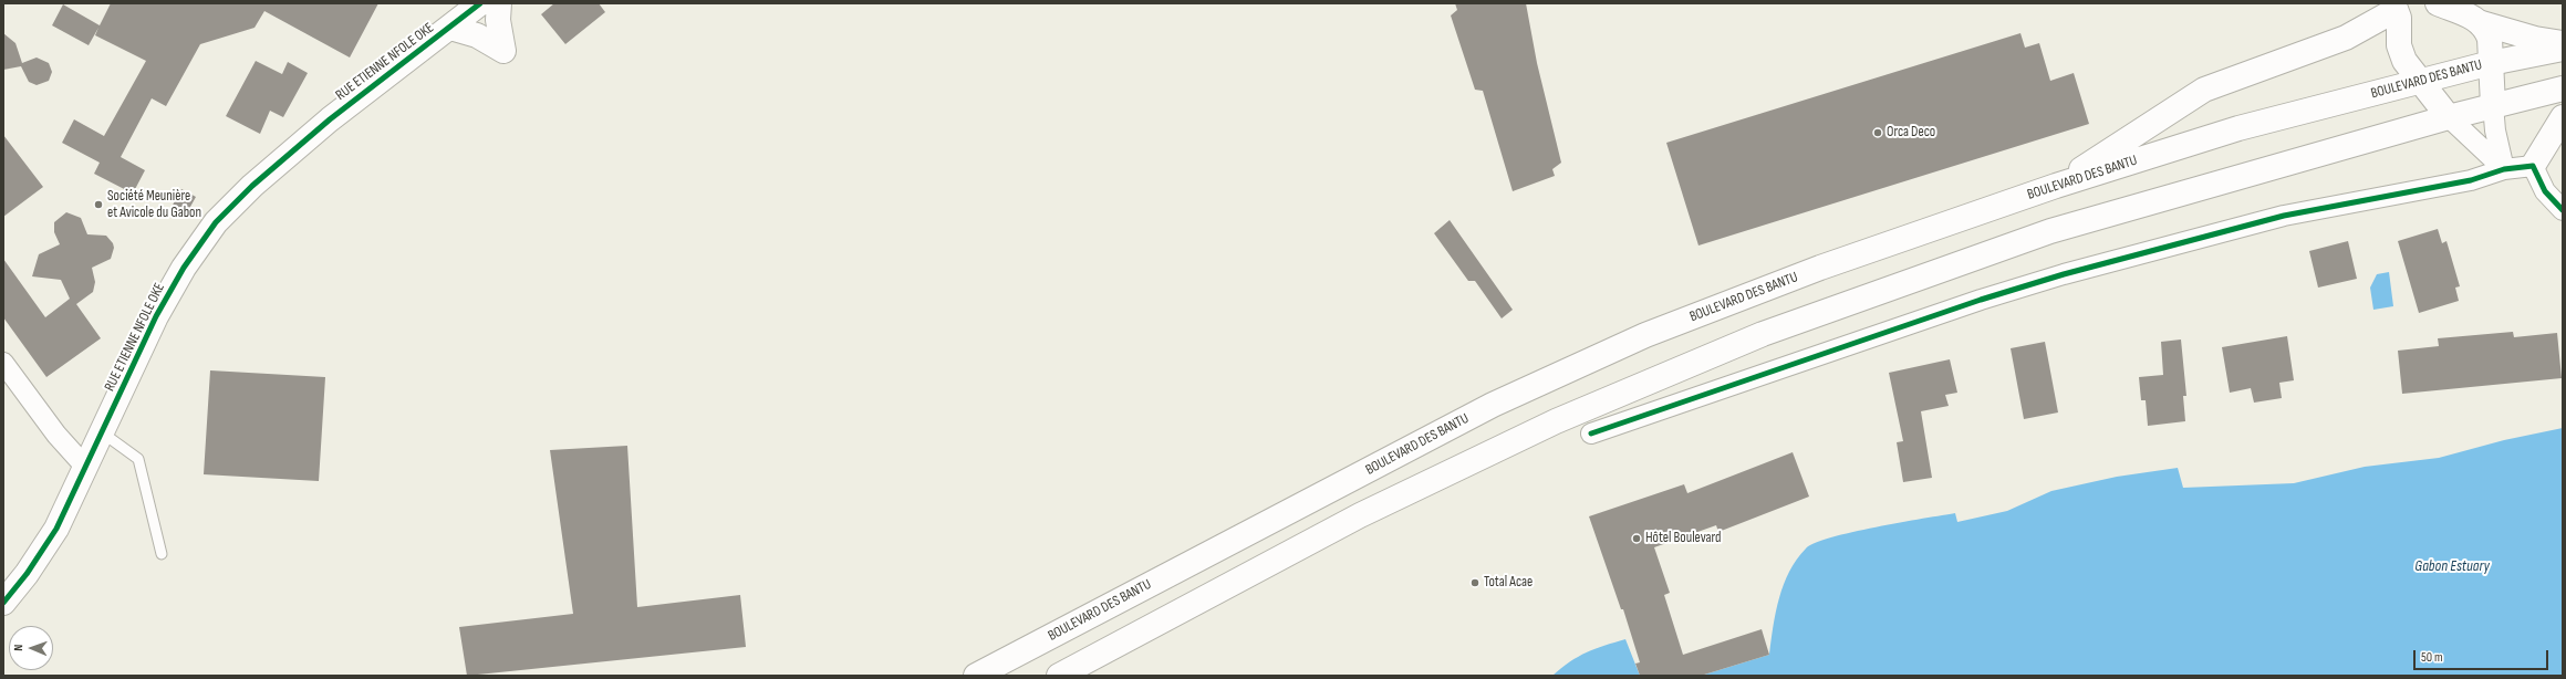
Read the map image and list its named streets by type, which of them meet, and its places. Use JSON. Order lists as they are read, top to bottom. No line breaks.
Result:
{"streets":{"main road":["RUE ETIENNE NFOLE OKE","BOULEVARD DES BANTU"]},"water":["Gabon Estuary"],"places":["Orca Deco","Société Meunière et Avicole du Gabon","Hôtel Boulevard","Total Acae"],"scale_bar":"50 m","north":"left"}
